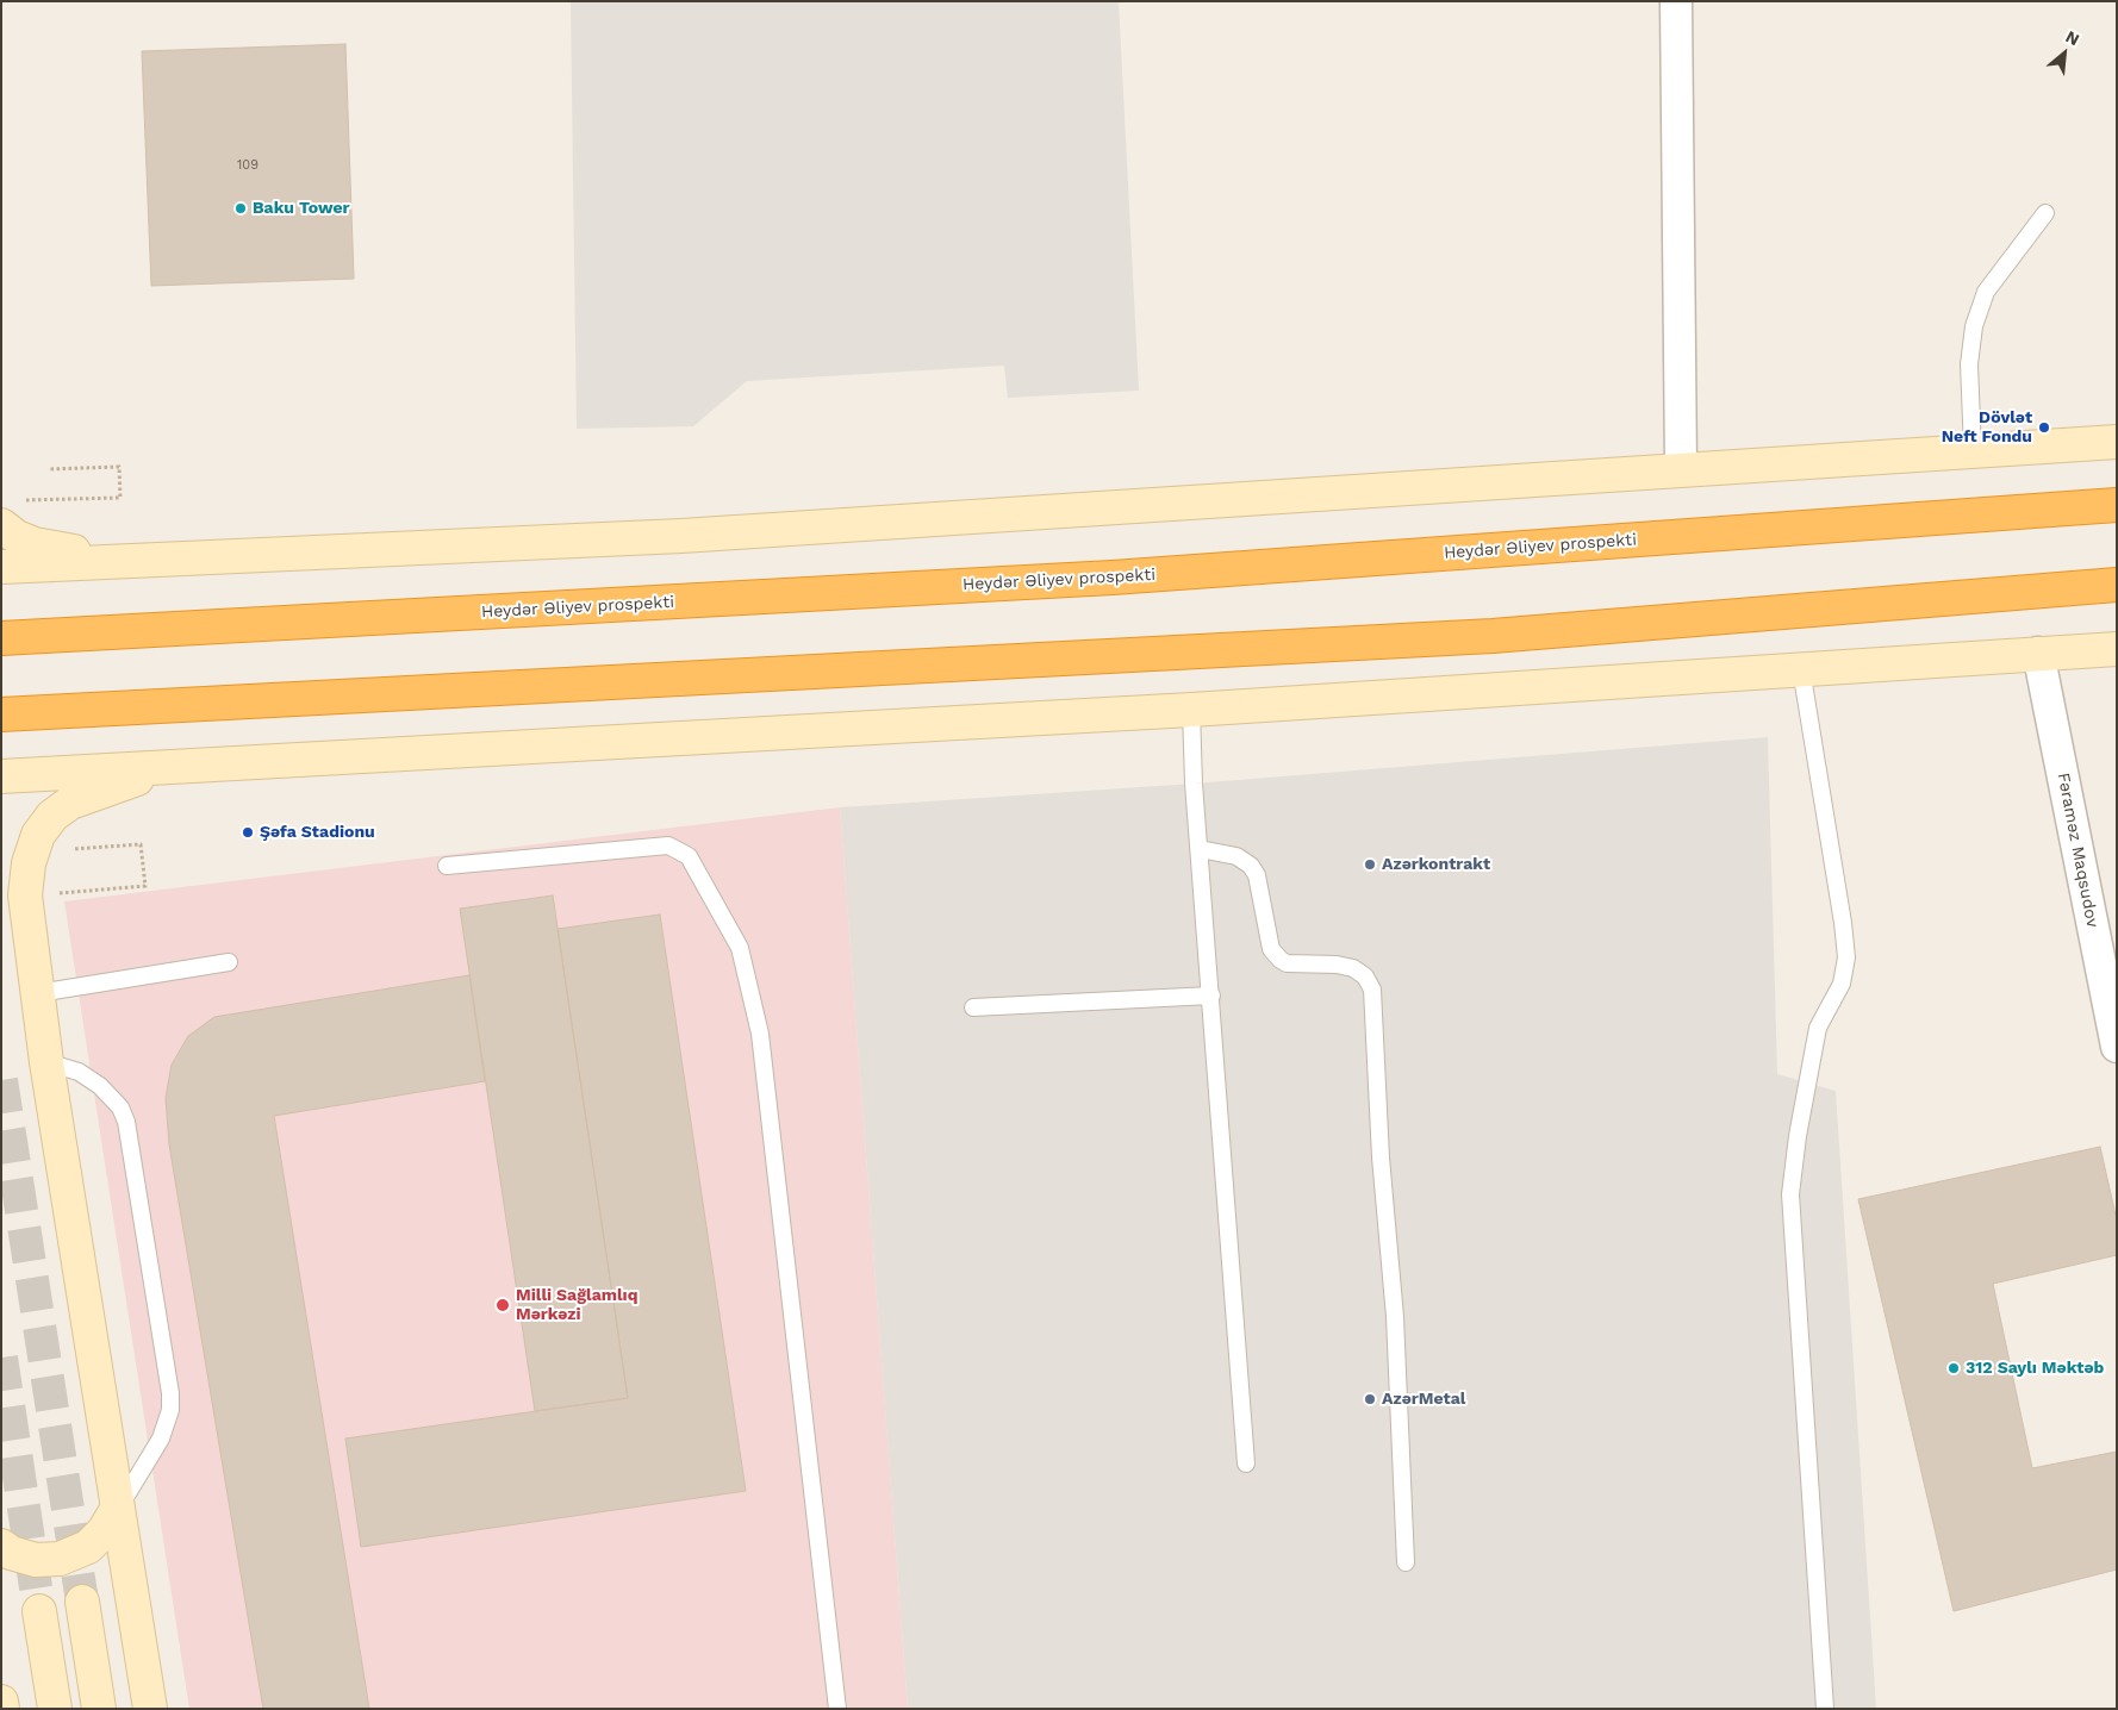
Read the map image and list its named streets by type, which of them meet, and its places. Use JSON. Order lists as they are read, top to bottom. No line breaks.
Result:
{"streets":{"highway":["Heydər Əliyev prospekti"],"street":["Fəraməz Maqsudov"]},"places":["Baku Tower","Dövlət Neft Fondu","Şəfa Stadionu","Azərkontrakt","Milli Sağlamlıq Mərkəzi","312 Saylı Məktəb","AzərMetal"],"house_numbers":["109"],"north":"top right"}
